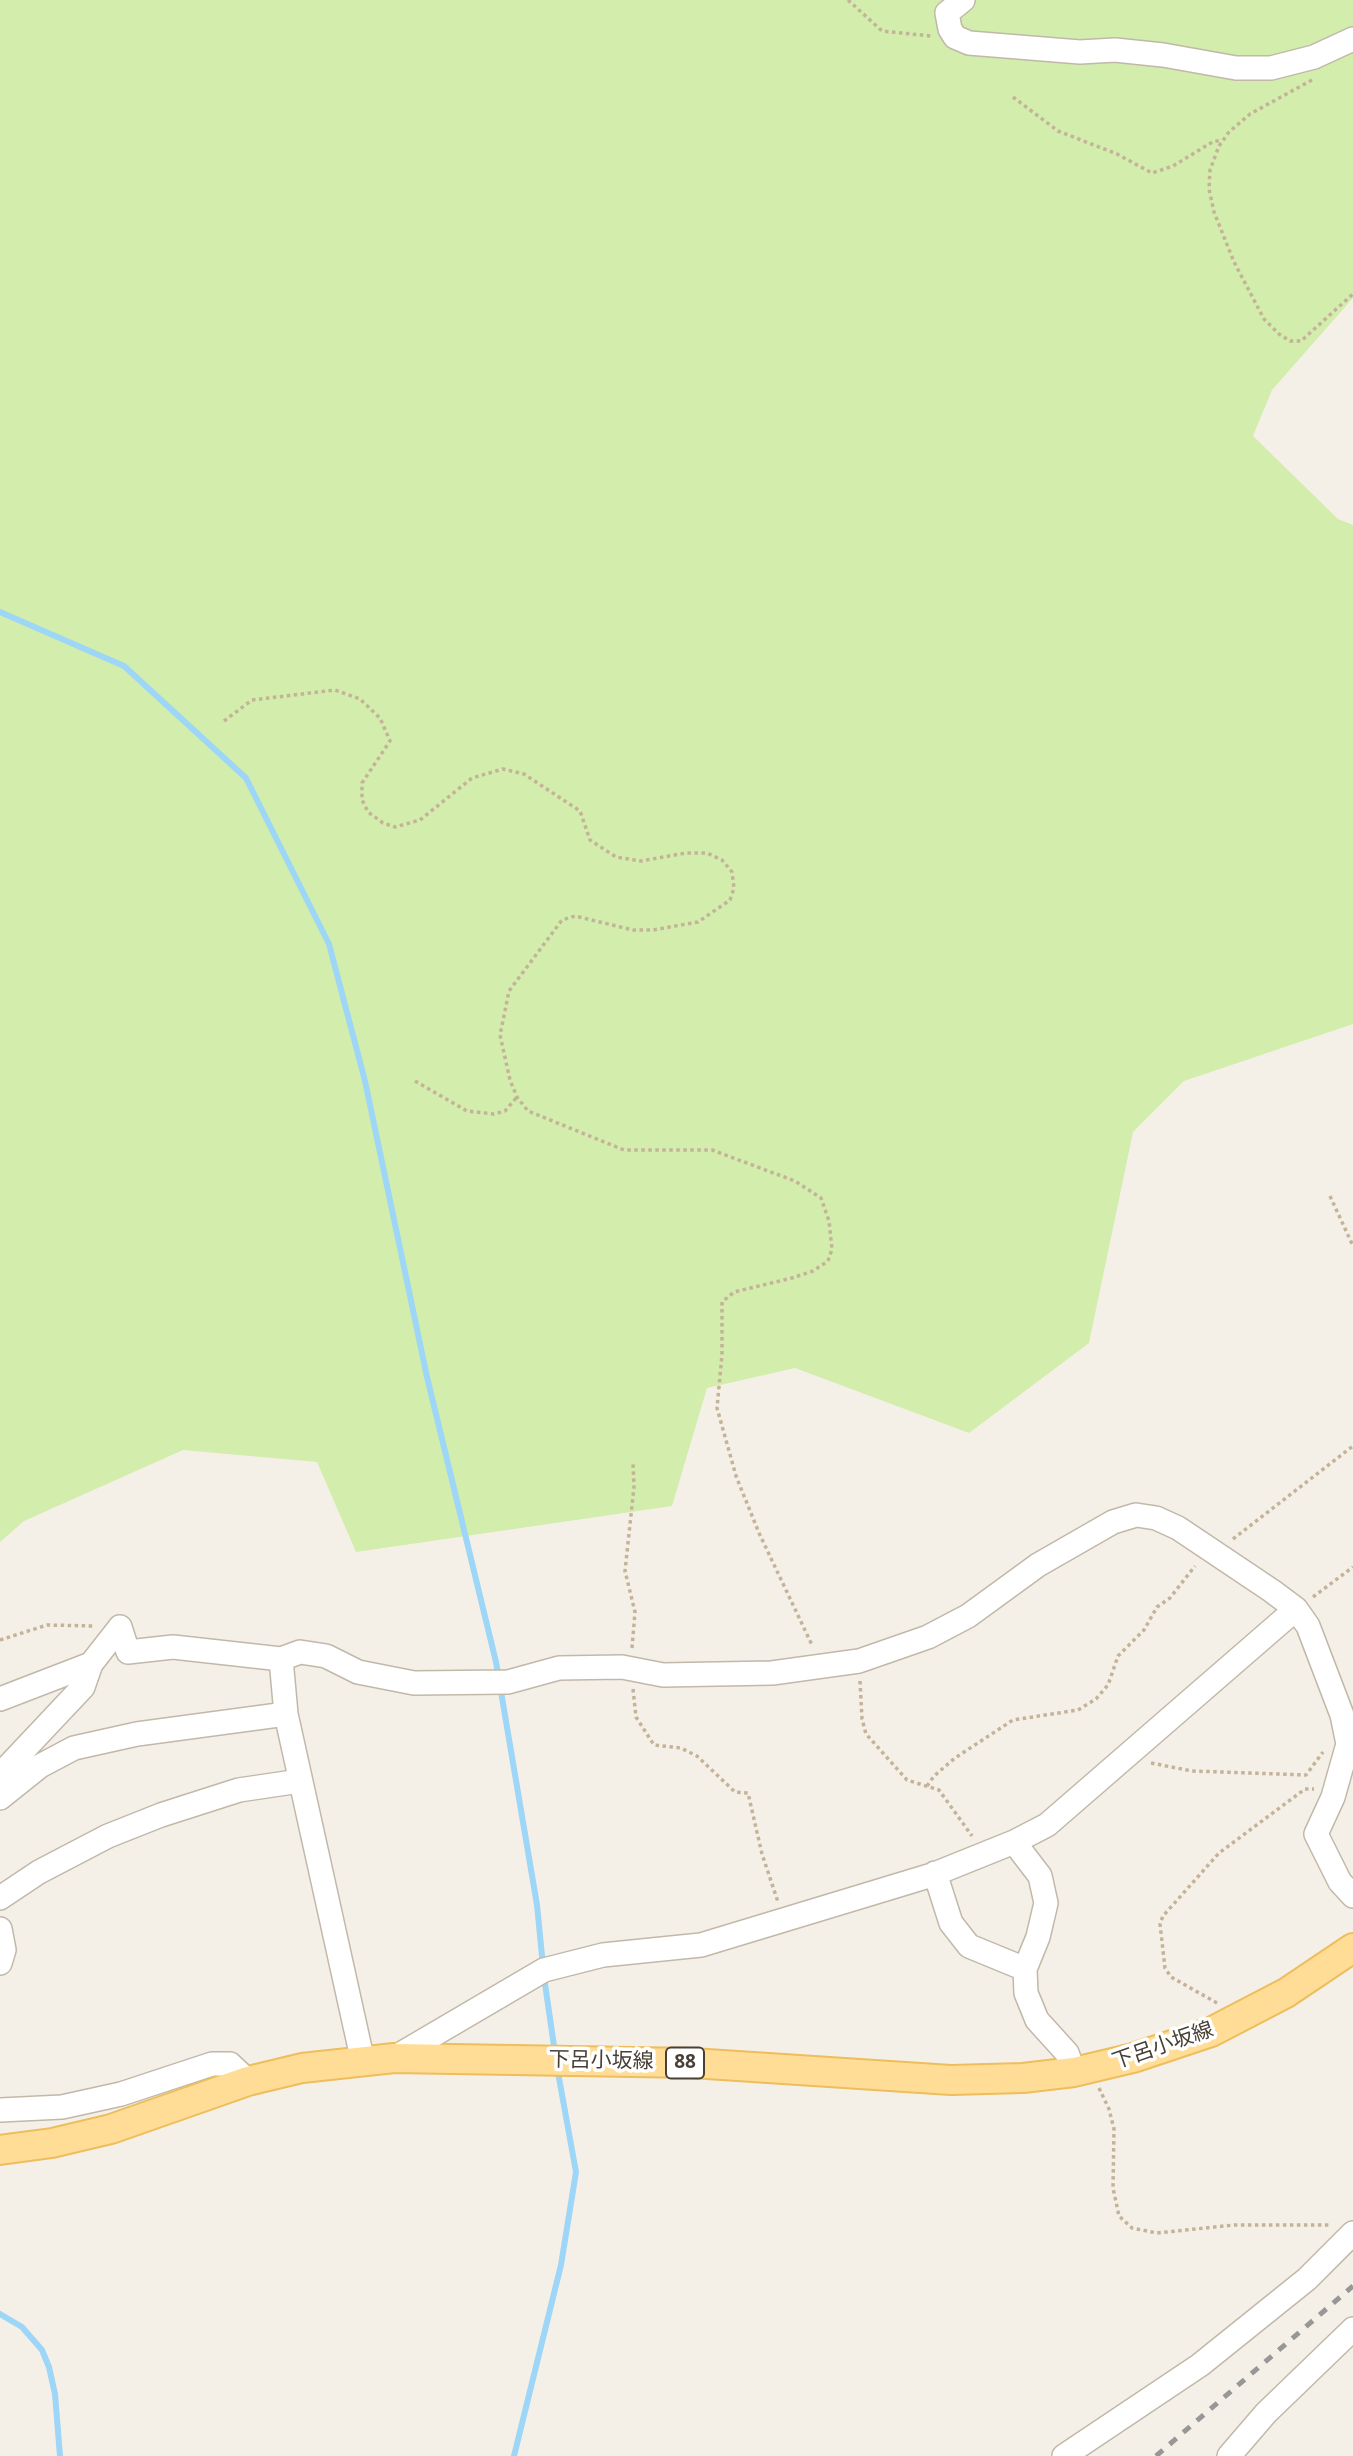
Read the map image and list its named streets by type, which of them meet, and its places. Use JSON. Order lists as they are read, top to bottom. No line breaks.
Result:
{"streets":{"main road":["下呂小坂線","88"]}}
